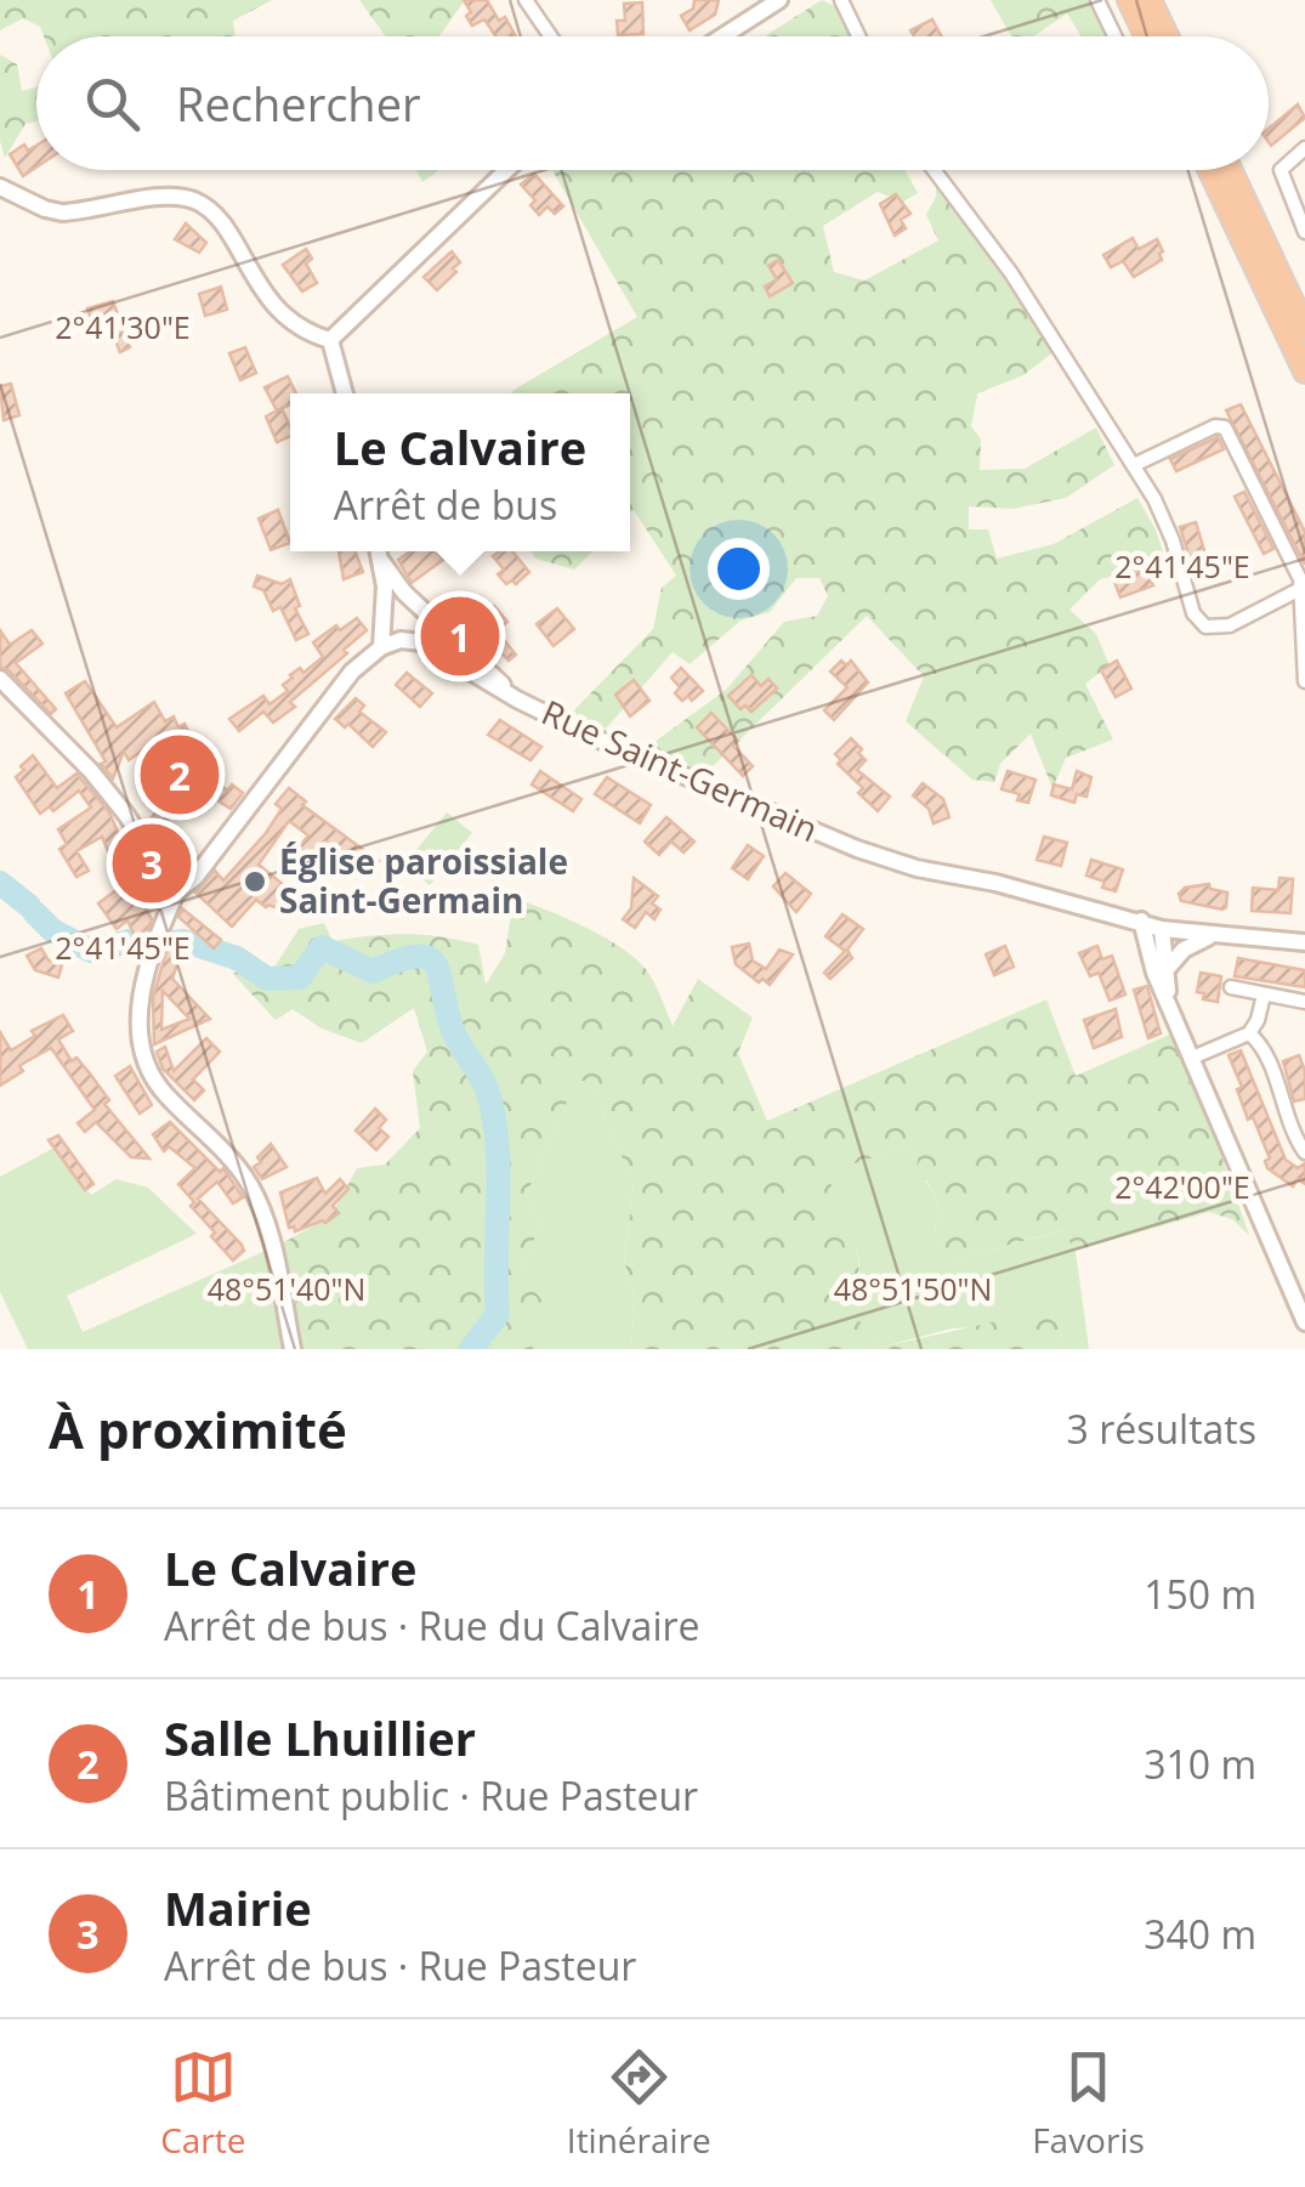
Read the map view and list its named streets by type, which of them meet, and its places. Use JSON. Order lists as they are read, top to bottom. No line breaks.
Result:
{"streets":{"street":["Rue Saint-Germain"]},"places":["Église paroissiale Saint-Germain"],"page":{"search":"Rechercher","popup":["Le Calvaire","Arrêt de bus"],"pins":["1","2","3"],"heading":["À proximité","3 résultats"],"list":[{"mark":"1","name":"Le Calvaire","note":"Arrêt de bus · Rue du Calvaire","value":"150 m"},{"mark":"2","name":"Salle Lhuillier","note":"Bâtiment public · Rue Pasteur","value":"310 m"},{"mark":"3","name":"Mairie","note":"Arrêt de bus · Rue Pasteur","value":"340 m"}],"nav":["Carte","Itinéraire","Favoris"]},"coordinates":["2°41'30\"E","2°41'45\"E","2°42'00\"E","48°51'40\"N","48°51'50\"N"]}
